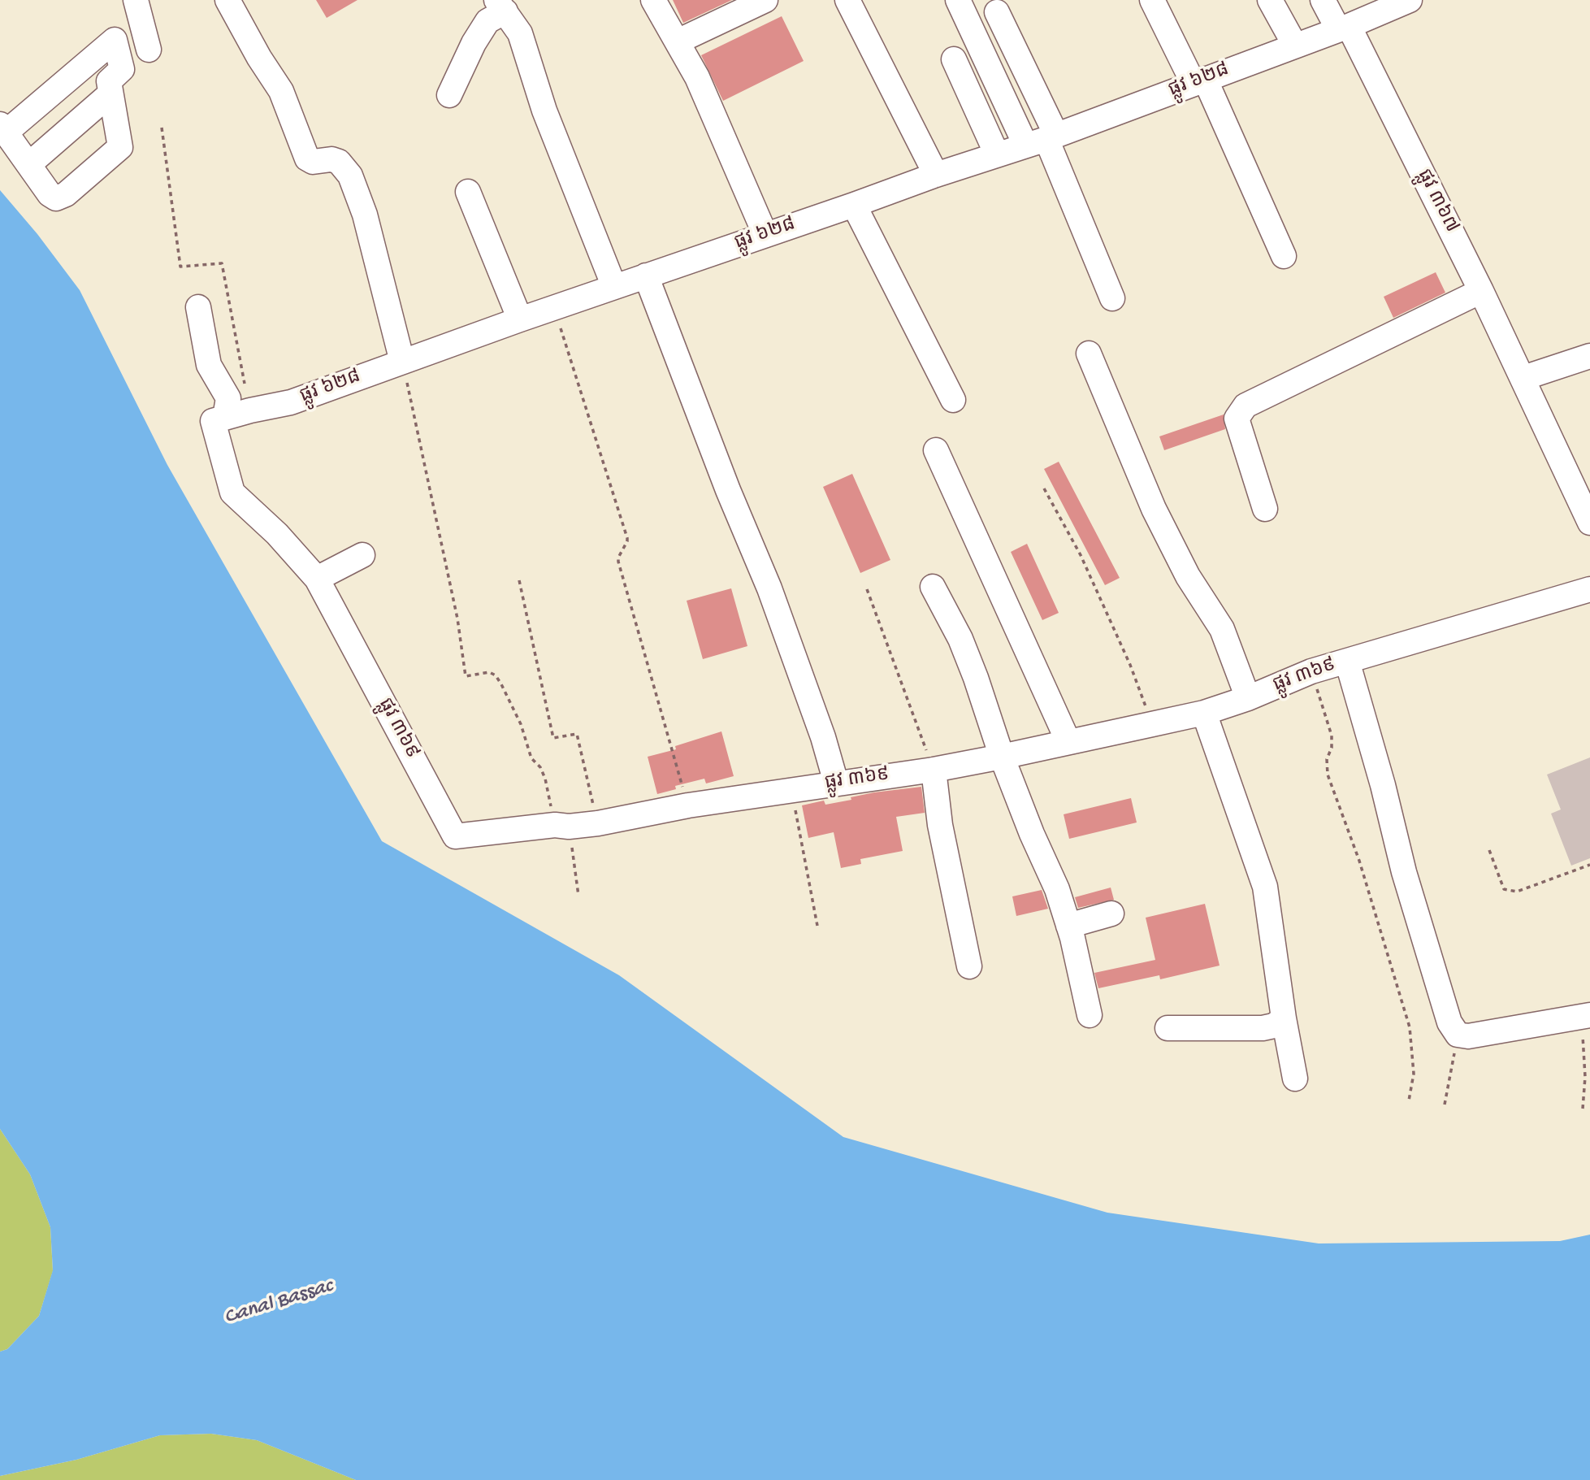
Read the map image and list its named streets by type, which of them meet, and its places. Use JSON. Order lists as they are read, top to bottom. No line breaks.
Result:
{"streets":{"street":["ផ្លូវ ៦២៨","ផ្លូវ ៣៦៧","ផ្លូវ ៣៦៩"]},"crossings":[["ផ្លូវ ៦២៨","ផ្លូវ ៣៦៧"],["ផ្លូវ ៦២៨","ផ្លូវ ៣៦៩"]],"water":["Canal Bassac"]}
